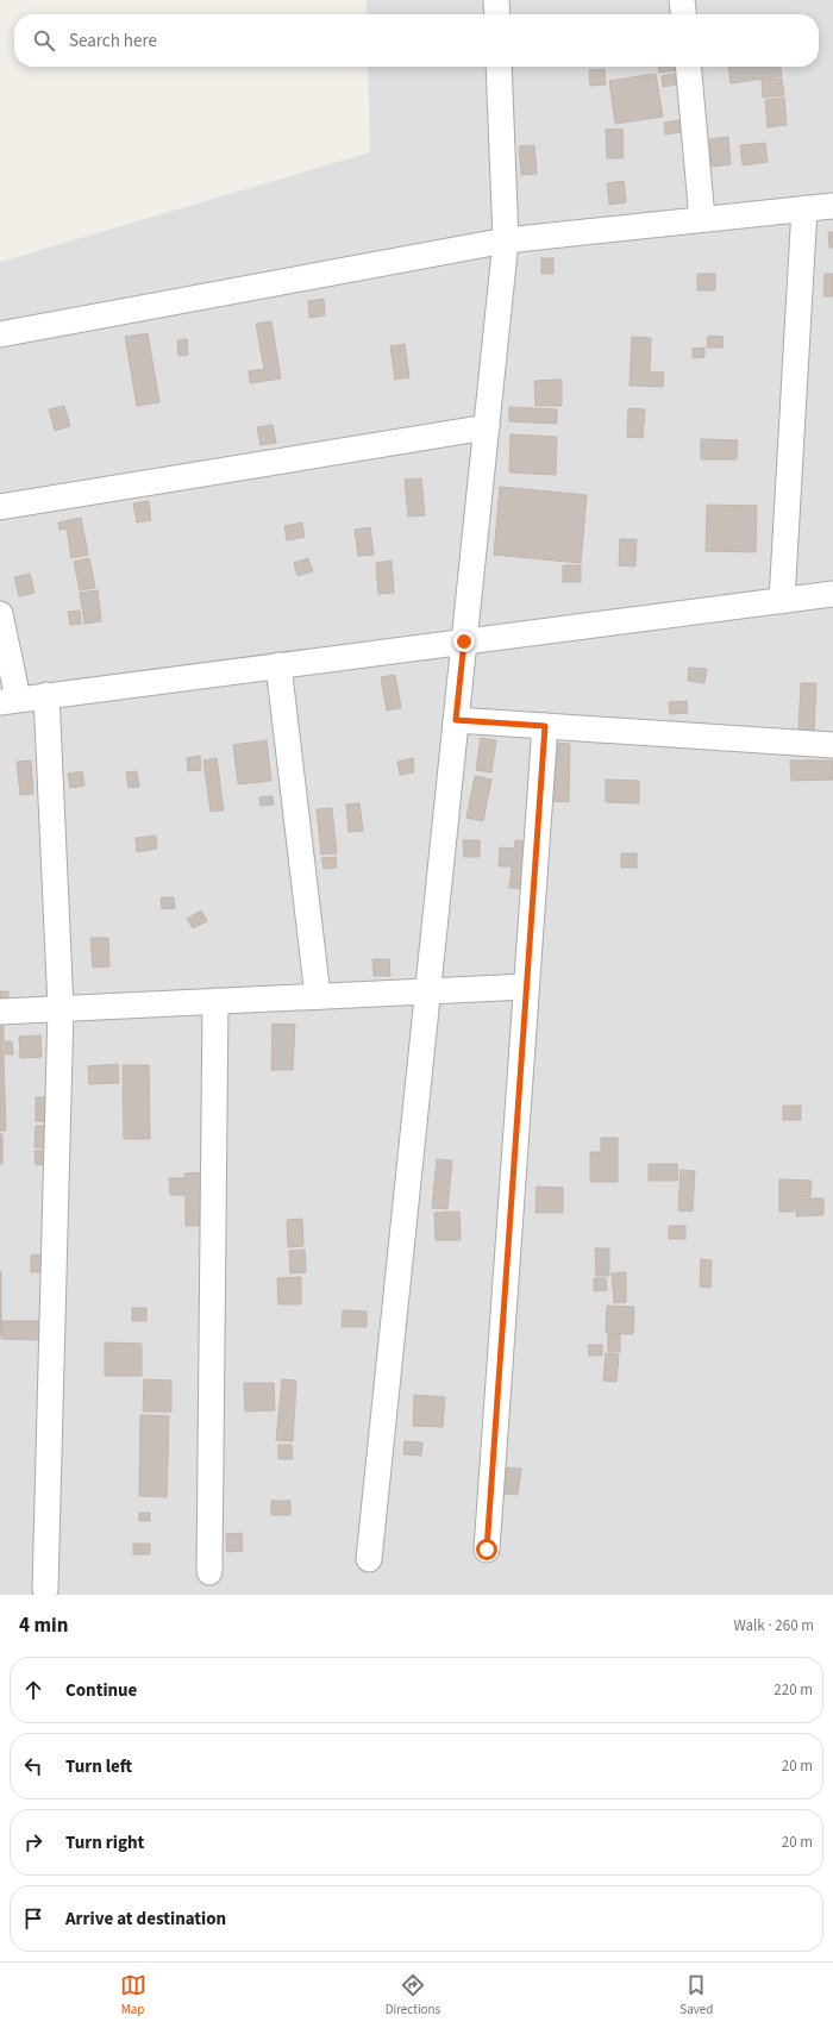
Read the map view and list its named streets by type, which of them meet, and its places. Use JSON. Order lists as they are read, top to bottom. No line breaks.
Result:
{"page":{"search":"Search here","heading":["4 min","Walk · 260 m"],"list":[["Continue","220 m"],["Turn left","20 m"],["Turn right","20 m"],"Arrive at destination"],"nav":["Map","Directions","Saved"]}}
